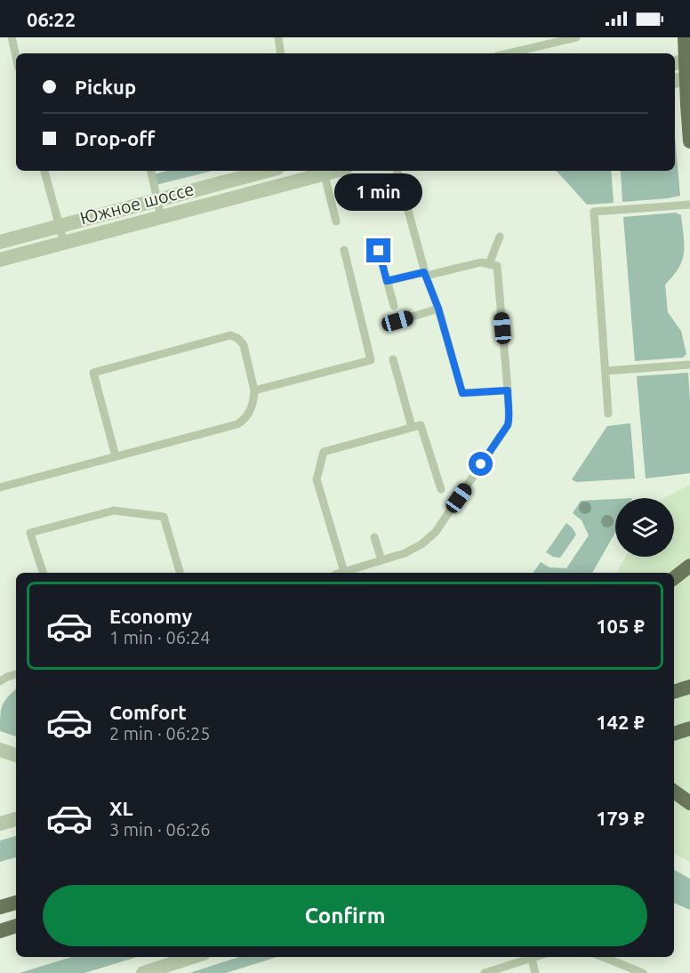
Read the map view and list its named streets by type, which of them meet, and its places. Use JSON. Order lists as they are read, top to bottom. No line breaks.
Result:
{"streets":{"street":["Южное шоссе"]},"page":{"status":"06:22","banner":["Pickup","Drop-off"],"bubble":"1 min","list":[{"name":"Economy","note":"1 min · 06:24","value":"105 ₽"},{"name":"Comfort","note":"2 min · 06:25","value":"142 ₽"},{"name":"XL","note":"3 min · 06:26","value":"179 ₽"}],"buttons":"Confirm"}}
